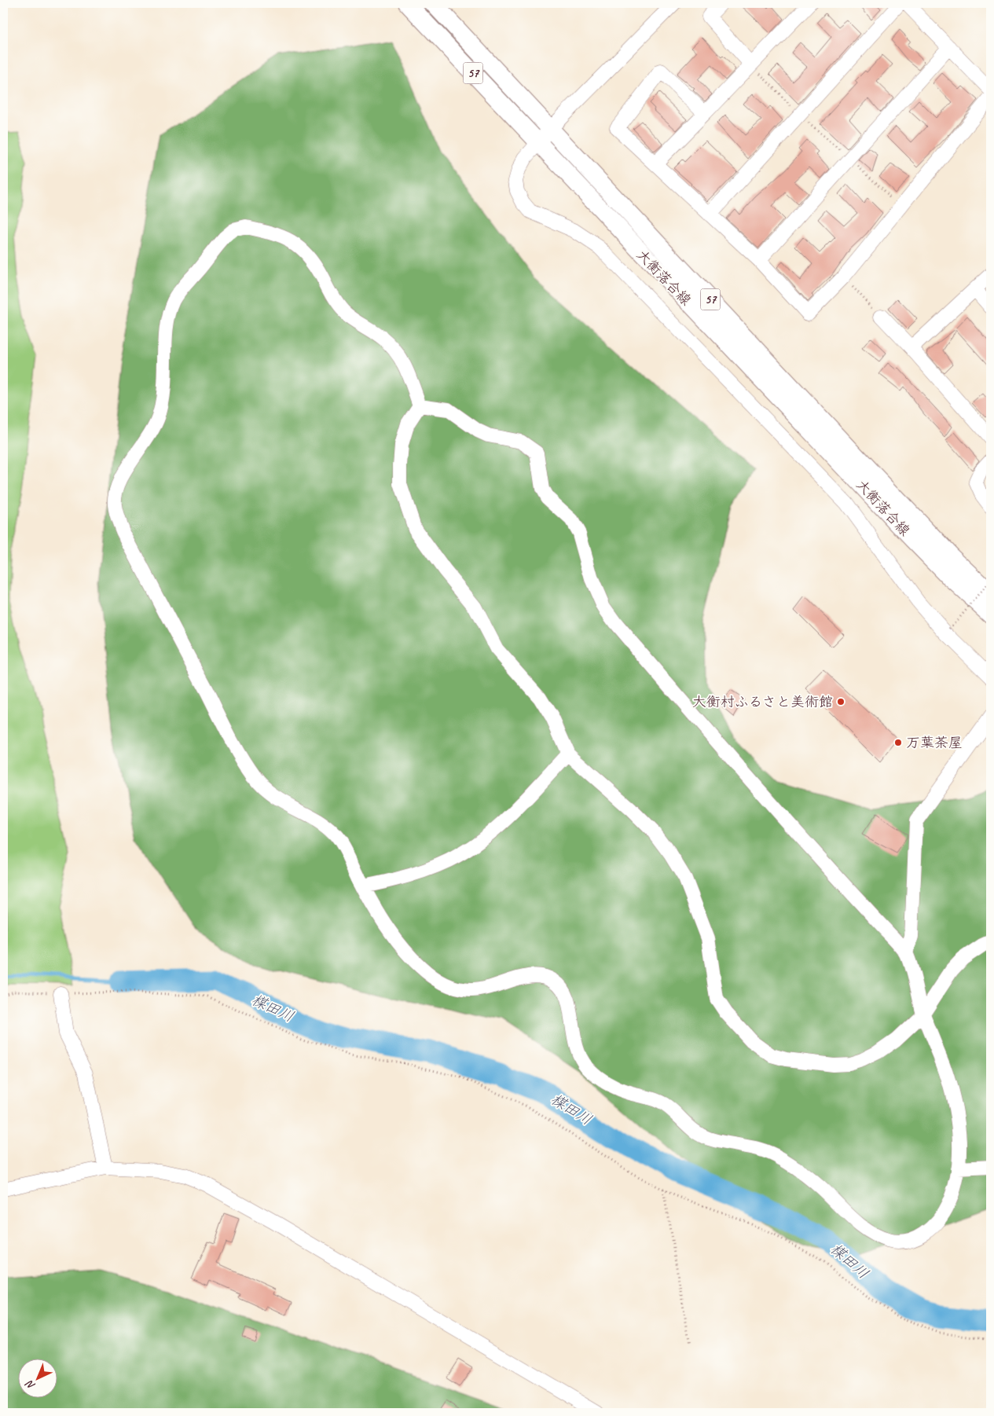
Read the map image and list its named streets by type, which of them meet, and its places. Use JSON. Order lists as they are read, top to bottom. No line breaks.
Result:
{"streets":{"main road":["57","大衡落合線"]},"water":["楳田川"],"places":["大衡村ふるさと美術館","万葉茶屋"],"north":"bottom left"}
